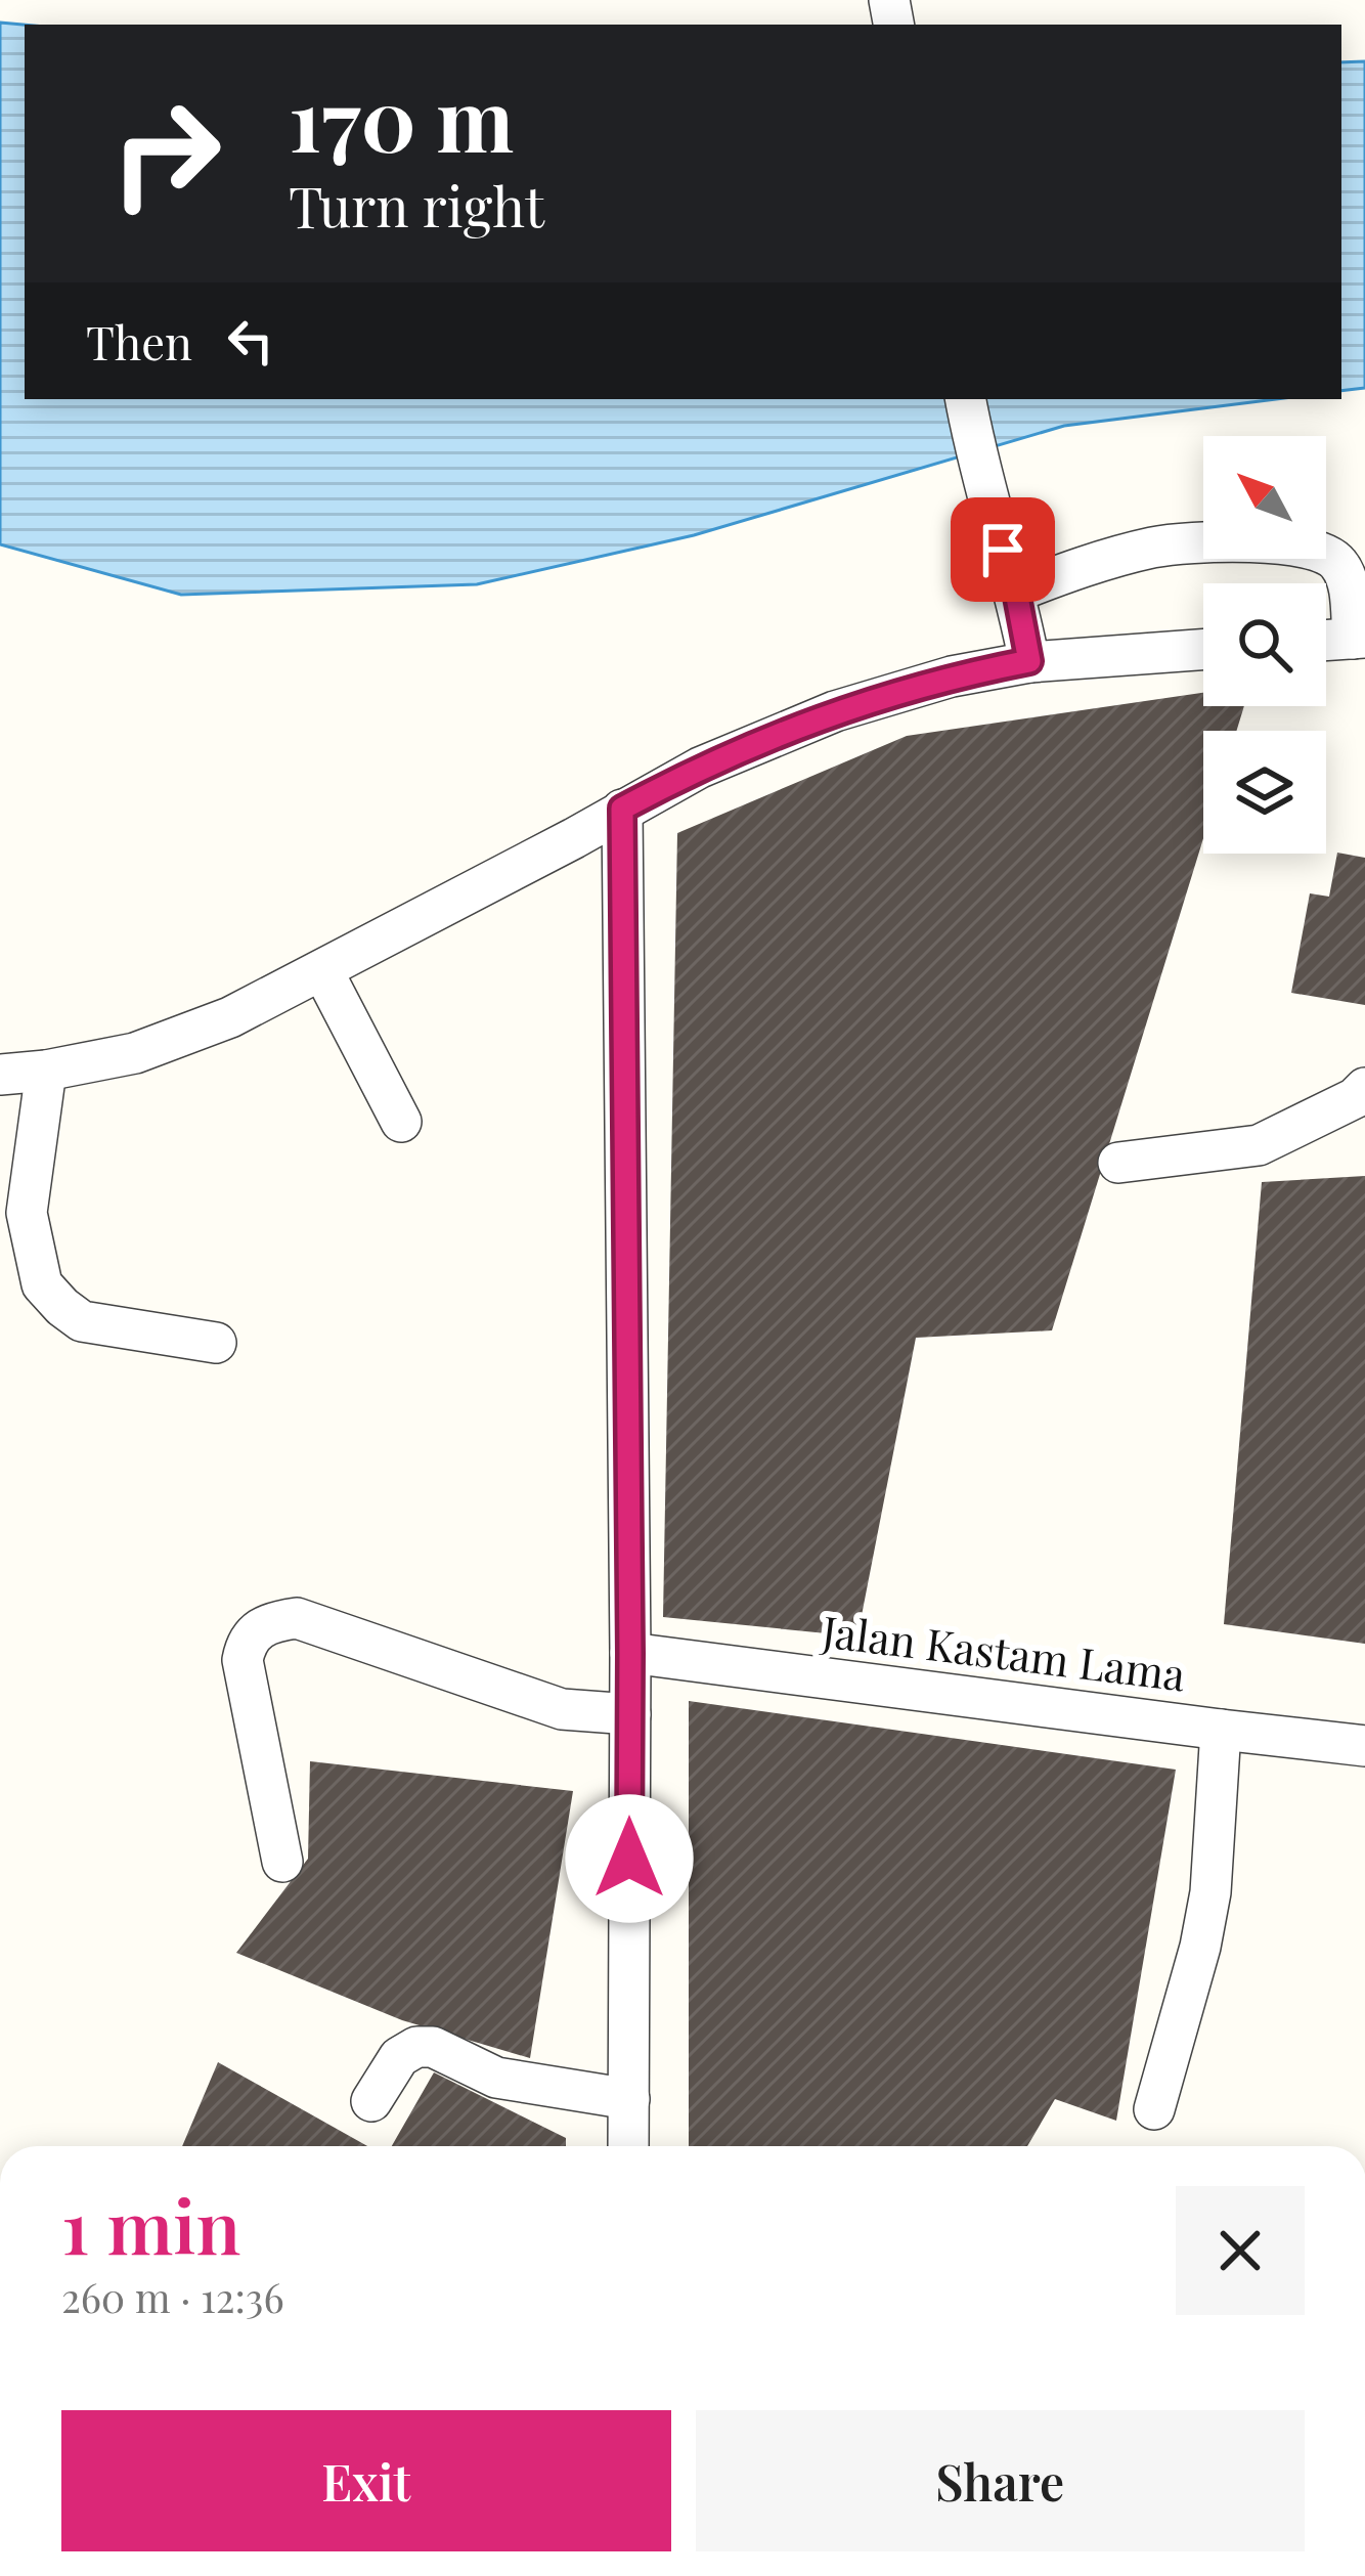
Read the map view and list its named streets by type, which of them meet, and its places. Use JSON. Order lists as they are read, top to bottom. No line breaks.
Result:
{"streets":{"street":["Jalan Kastam Lama"]},"north":"top left","page":{"turn":["170 m","Turn right"],"then":"Then","heading":["1 min","260 m · 12:36"],"buttons":["Exit","Share"]}}
